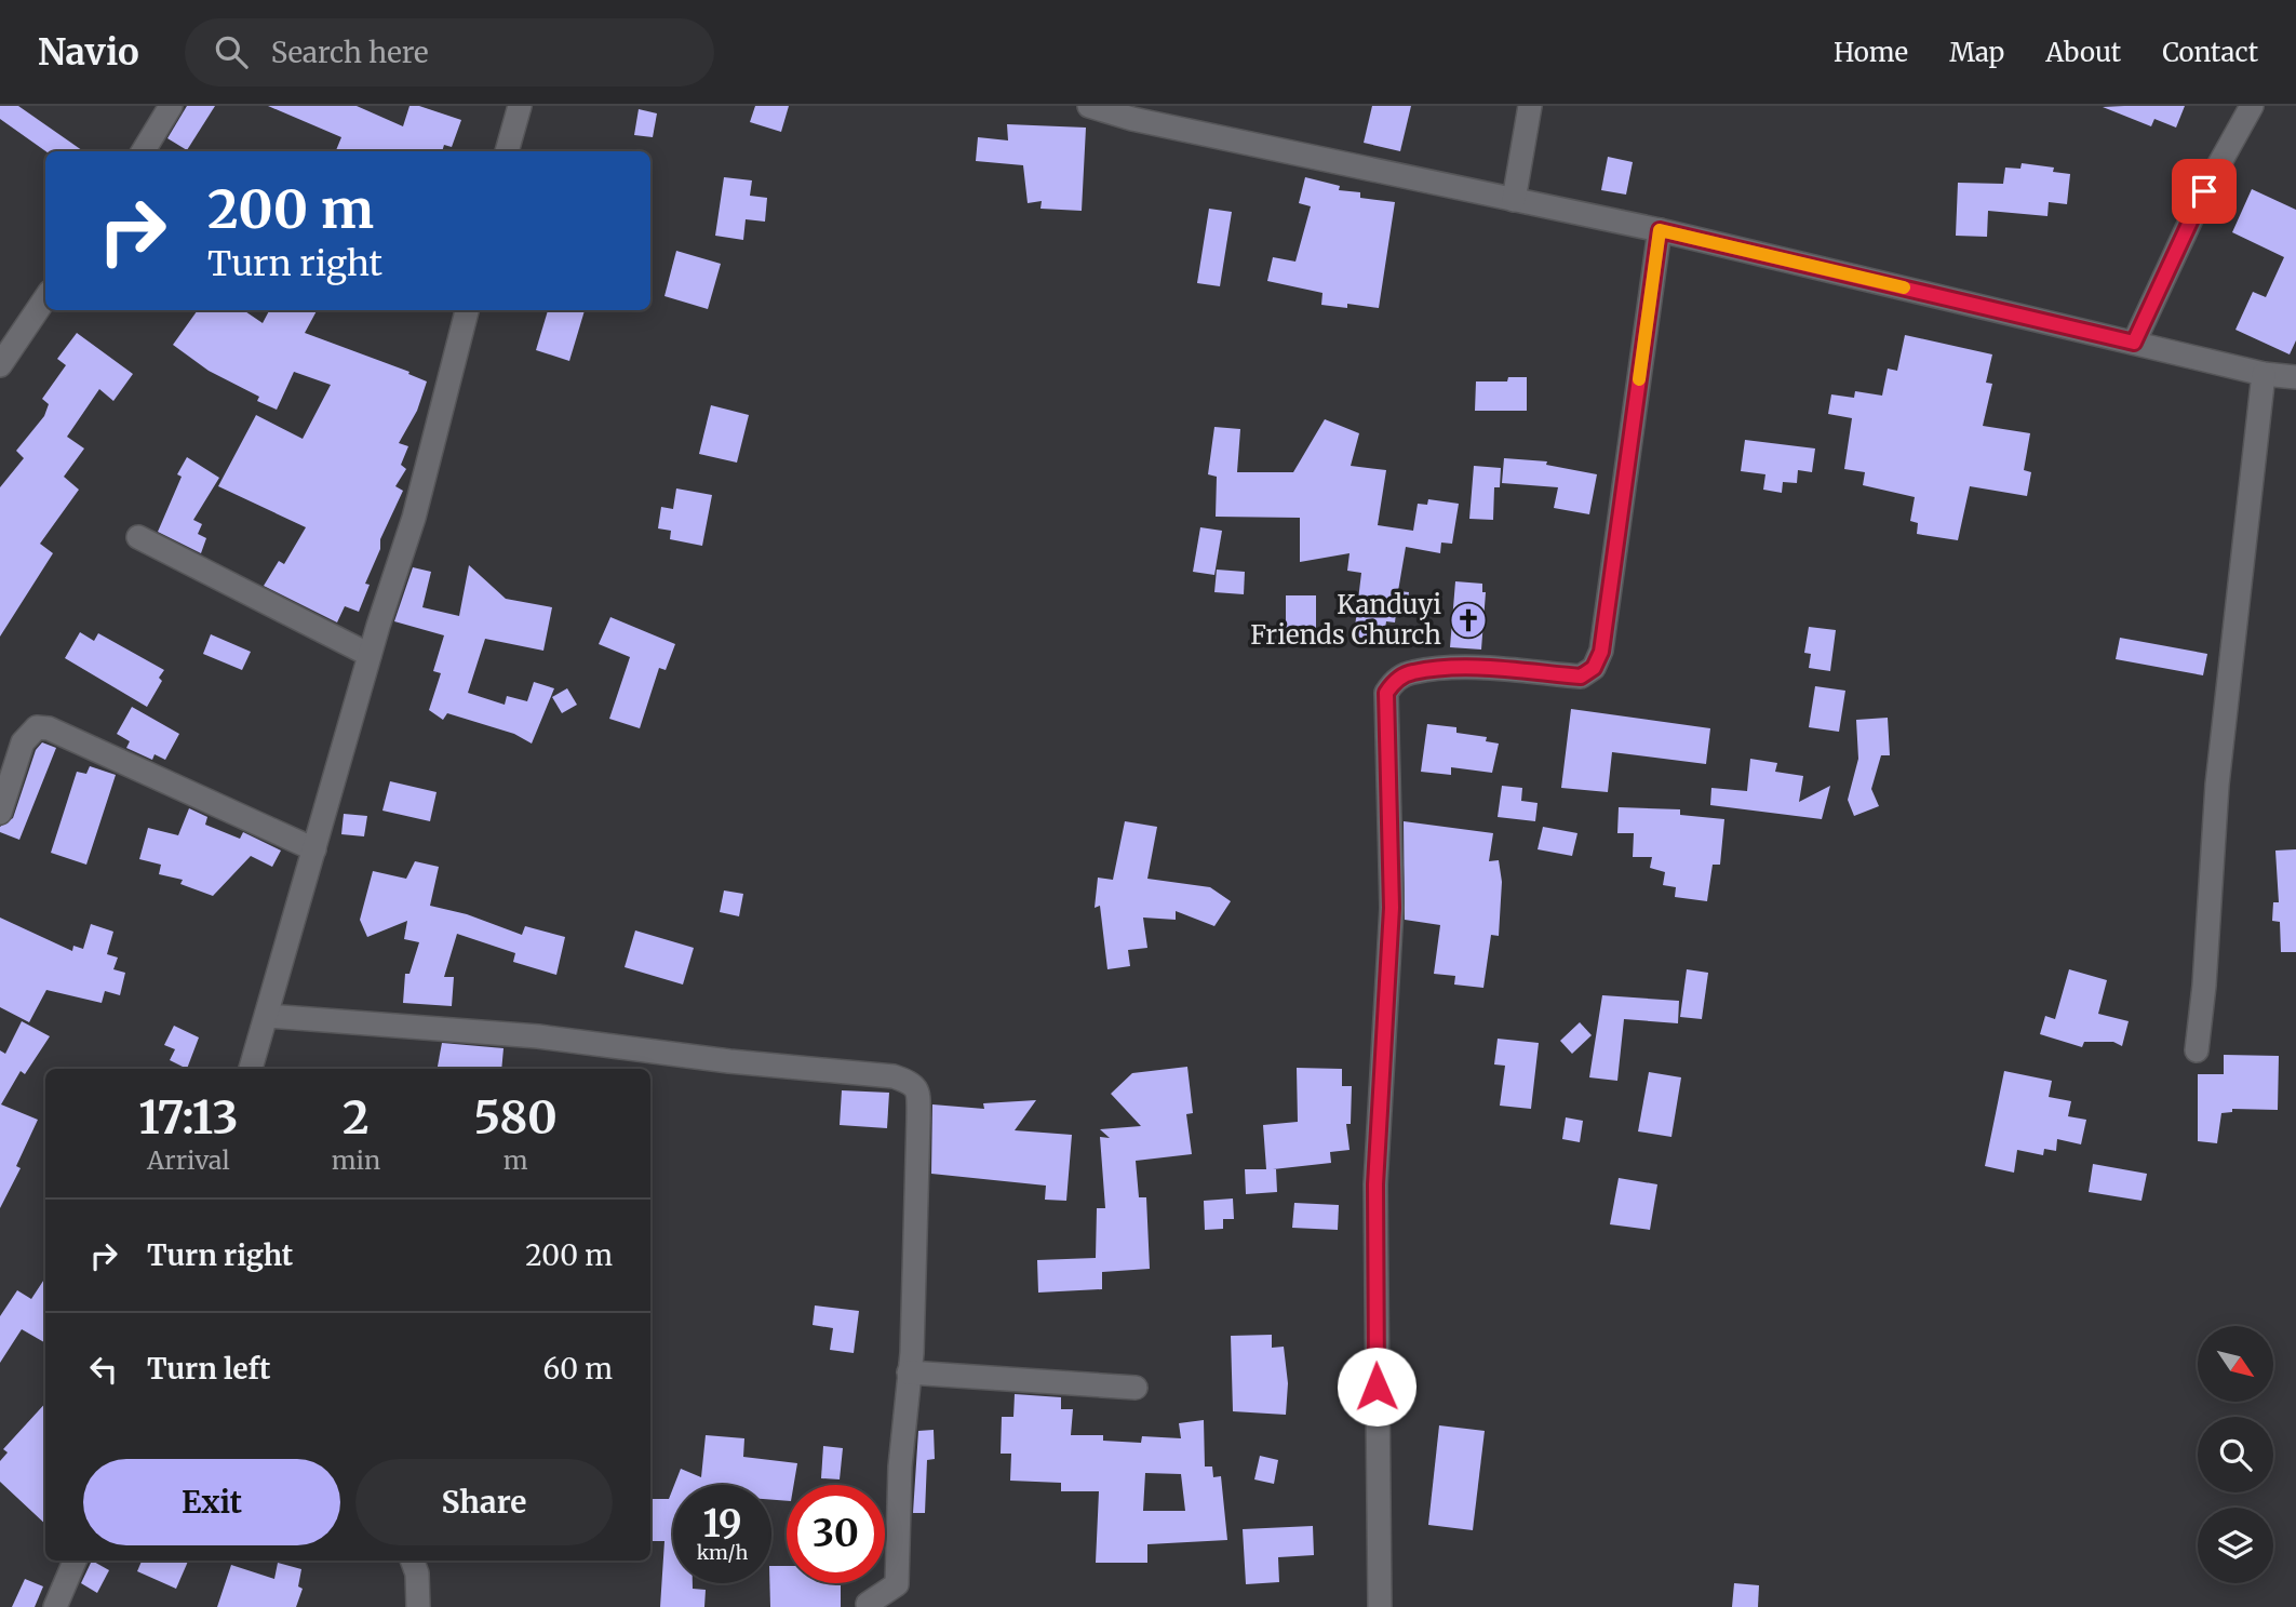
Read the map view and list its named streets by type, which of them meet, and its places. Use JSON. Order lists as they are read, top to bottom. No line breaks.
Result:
{"places":{"church":["Kanduyi Friends Church"]},"north":"bottom right","page":{"header":"Navio","search":"Search here","nav":["Home","Map","About","Contact"],"turn":["200 m","Turn right"],"eta":["17:13","Arrival","2","min","580","m"],"list":[{"name":"Turn right","value":"200 m"},{"name":"Turn left","value":"60 m"}],"buttons":["Exit","Share"],"speed":"19 km/h","limit":"30"}}
